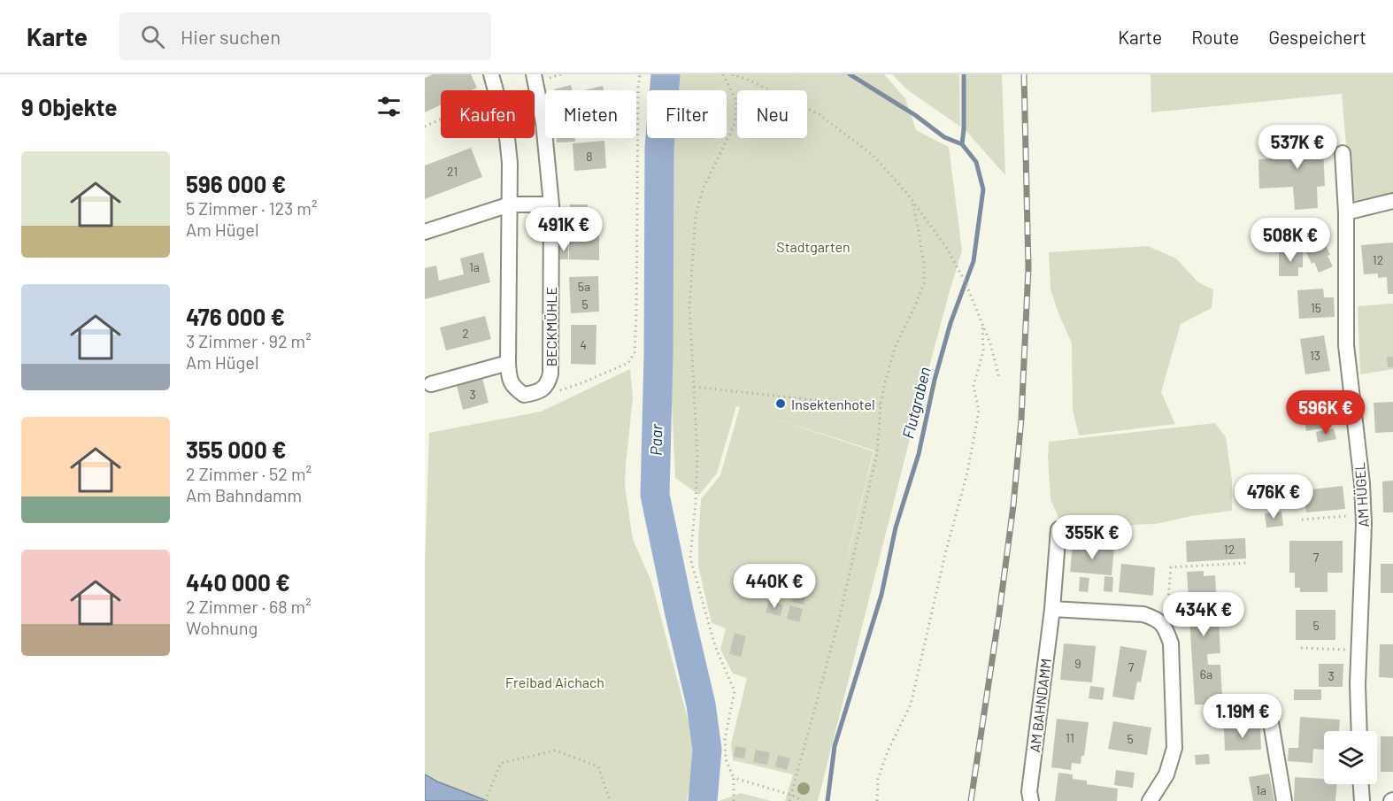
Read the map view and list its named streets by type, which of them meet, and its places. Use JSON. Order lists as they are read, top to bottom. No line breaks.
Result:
{"streets":{"street":["BECKMÜHLE","AM HÜGEL","AM BAHNDAMM"]},"water":["Flutgraben","Paar"],"parks":["Stadtgarten","Freibad Aichach"],"places":["Insektenhotel"],"house_numbers":["8","21","12","1a","5a","5","15","2","4","13","3","12","7","5","9","7","6a","3","11","5","1a"],"page":{"header":"Karte","search":"Hier suchen","nav":["Karte","Route","Gespeichert"],"heading":"9 Objekte","chip":["Kaufen","Mieten","Filter","Neu"],"price":["537K €","491K €","508K €","596K €","476K €","355K €","440K €","434K €","1.19M €"],"list":[{"name":"596 000 €","note":"5 Zimmer · 123 m² · Am Hügel"},{"name":"476 000 €","note":"3 Zimmer · 92 m² · Am Hügel"},{"name":"355 000 €","note":"2 Zimmer · 52 m² · Am Bahndamm"},{"name":"440 000 €","note":"2 Zimmer · 68 m² · Wohnung"}]}}
